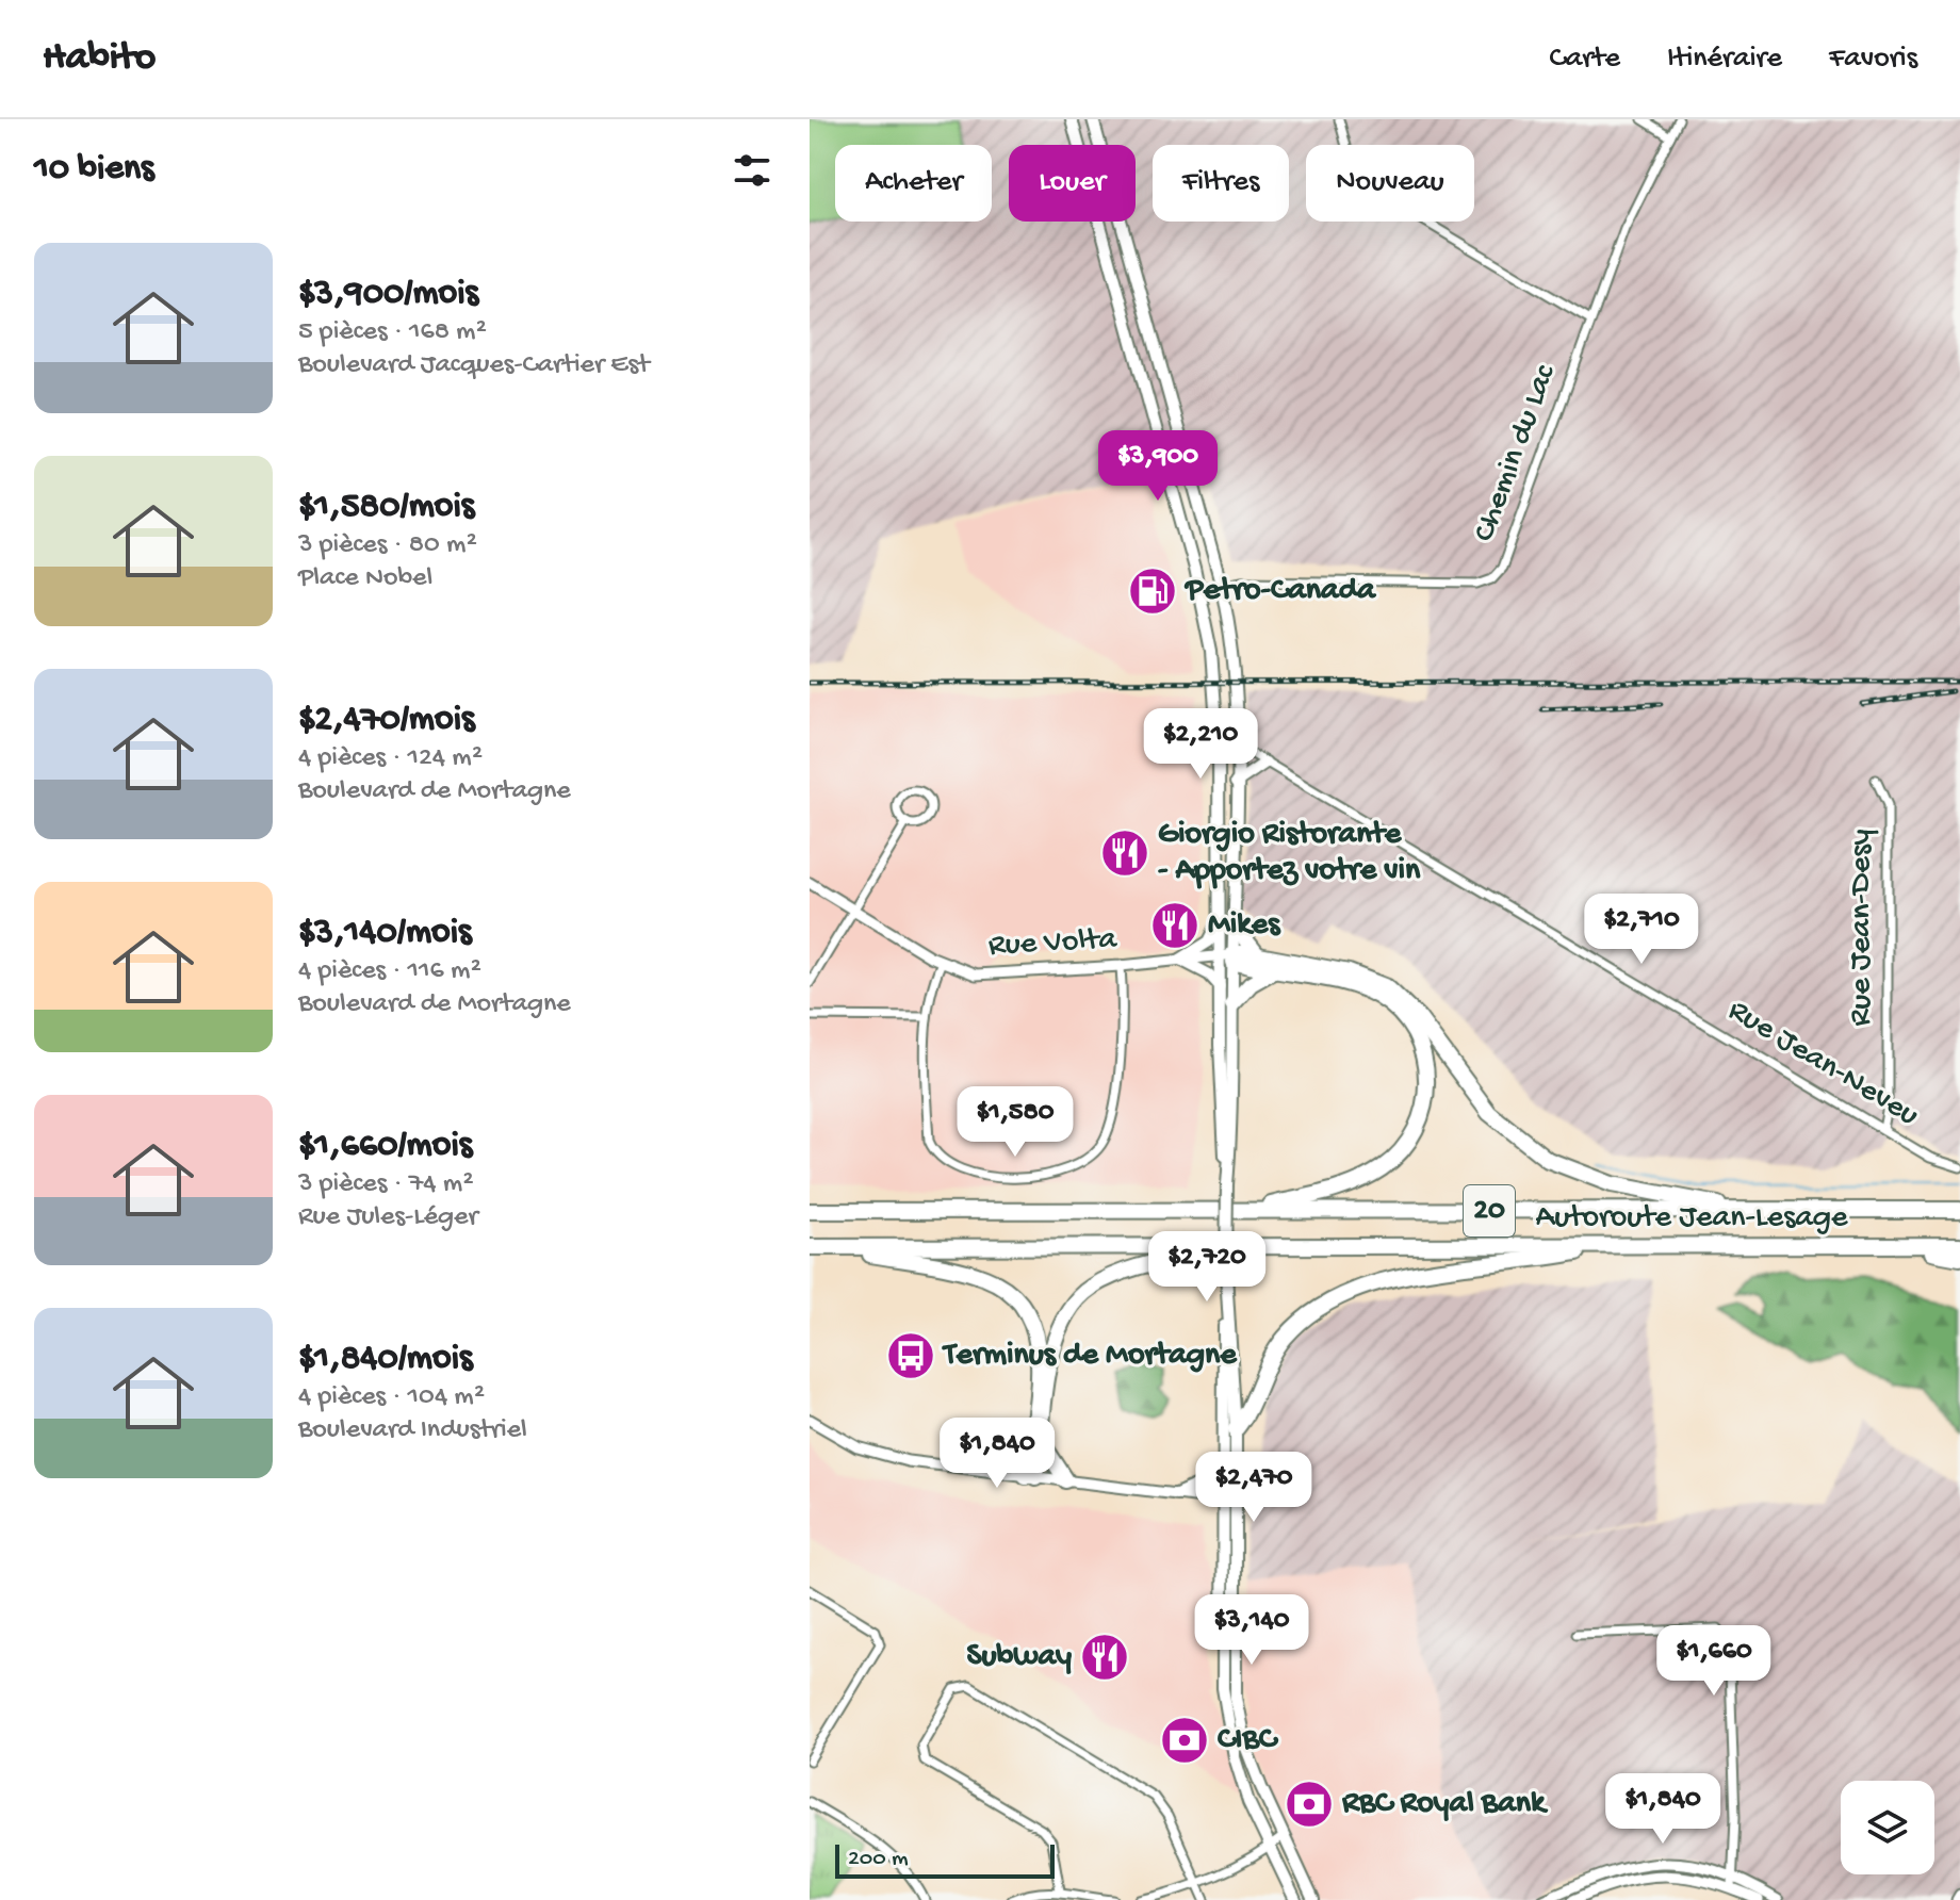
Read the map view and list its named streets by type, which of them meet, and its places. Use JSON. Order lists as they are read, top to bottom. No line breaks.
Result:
{"streets":{"highway":["20","Autoroute Jean-Lesage"],"street":["Chemin du Lac","Rue Jean-Desy","Rue Volta","Rue Jean-Neveu"]},"crossings":[["Rue Jean-Desy","Rue Jean-Neveu"]],"places":{"fuel station":["Petro-Canada"],"restaurant":["Giorgio Ristorante - Apportez votre vin","Mikes","Subway"],"bus stop":["Terminus de Mortagne"],"bank":["CIBC","RBC Royal Bank"]},"scale_bar":"200 m","page":{"header":"Habito","nav":["Carte","Itinéraire","Favoris"],"heading":"10 biens","chip":["Acheter","Louer","Filtres","Nouveau"],"list":[{"name":"$3,900/mois","note":"5 pièces · 168 m² · Boulevard Jacques-Cartier Est"},{"name":"$1,580/mois","note":"3 pièces · 80 m² · Place Nobel"},{"name":"$2,470/mois","note":"4 pièces · 124 m² · Boulevard de Mortagne"},{"name":"$3,140/mois","note":"4 pièces · 116 m² · Boulevard de Mortagne"},{"name":"$1,660/mois","note":"3 pièces · 74 m² · Rue Jules-Léger"},{"name":"$1,840/mois","note":"4 pièces · 104 m² · Boulevard Industriel"}],"price":["$3,900","$2,210","$2,710","$1,580","$2,720","$1,840","$2,470","$3,140","$1,660","$1,840"],"scale":"200 m"}}
